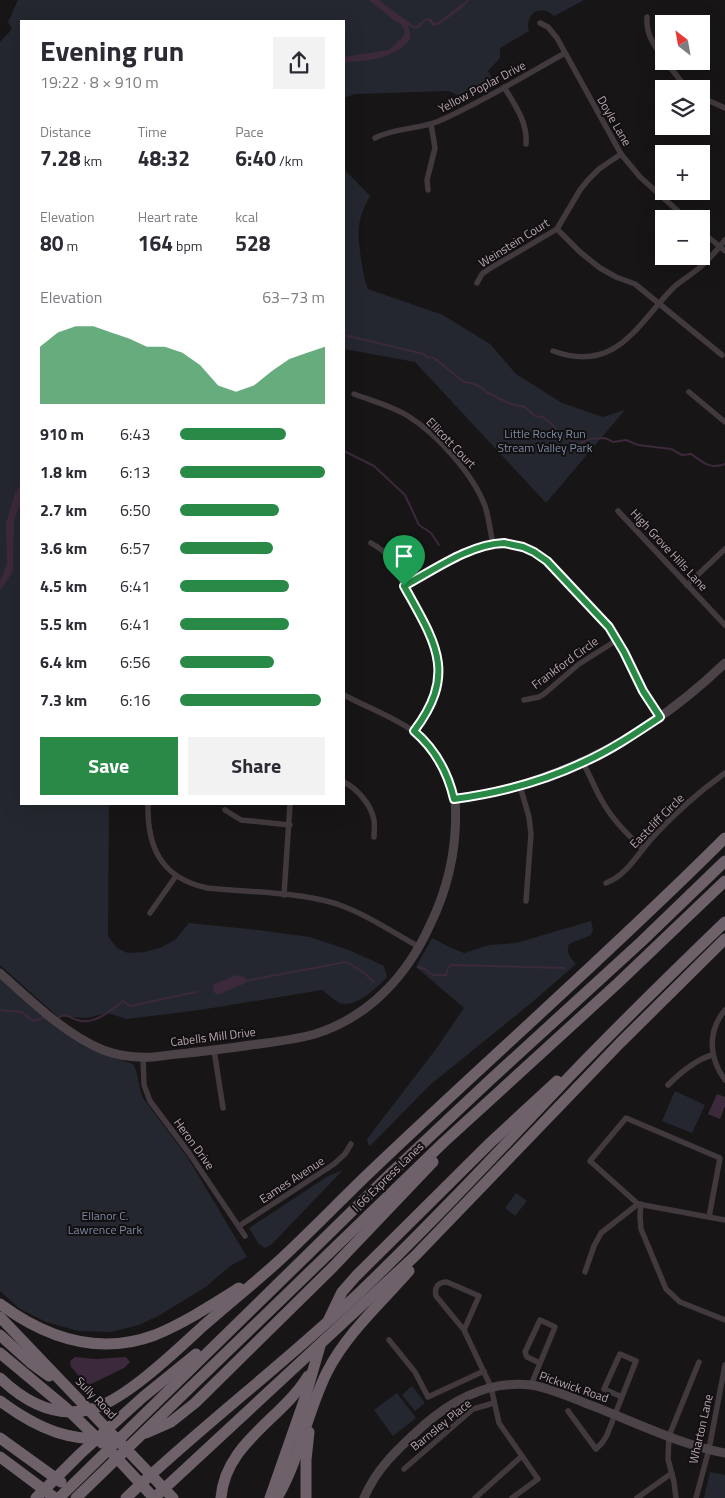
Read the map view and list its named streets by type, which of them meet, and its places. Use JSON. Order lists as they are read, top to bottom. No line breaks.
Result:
{"streets":{"highway":["I 66 Express Lanes","Sully Road"],"street":["Yellow Poplar Drive","Doyle Lane","Weinstein Court","Ellicott Court","High Grove Hills Lane","Frankford Circle","Eastcliff Circle","Cabells Mill Drive","Heron Drive","Eames Avenue","Pickwick Road","Barnsley Place","Wharton Lane"]},"crossings":[["Yellow Poplar Drive","Doyle Lane"],["Doyle Lane","Weinstein Court"],["Cabells Mill Drive","Heron Drive"],["Heron Drive","Eames Avenue"],["Pickwick Road","Wharton Lane"]],"parks":["Little Rocky Run Stream Valley Park","Ellanor C. Lawrence Park"],"north":"top left","page":{"map_buttons":["+","−"],"heading":["Evening run","19:22 · 8 × 910 m"],"stats":[["Distance","7.28 km"],["Time","48:32"],["Pace","6:40 /km"],["Elevation","80 m"],["Heart rate","164 bpm"],["kcal","528"]],"chart":["Elevation","63–73 m"],"list":[{"name":"910 m","note":"6:43"},{"name":"1.8 km","note":"6:13"},{"name":"2.7 km","note":"6:50"},{"name":"3.6 km","note":"6:57"},{"name":"4.5 km","note":"6:41"},{"name":"5.5 km","note":"6:41"},{"name":"6.4 km","note":"6:56"},{"name":"7.3 km","note":"6:16"}],"buttons":["Save","Share"]}}
